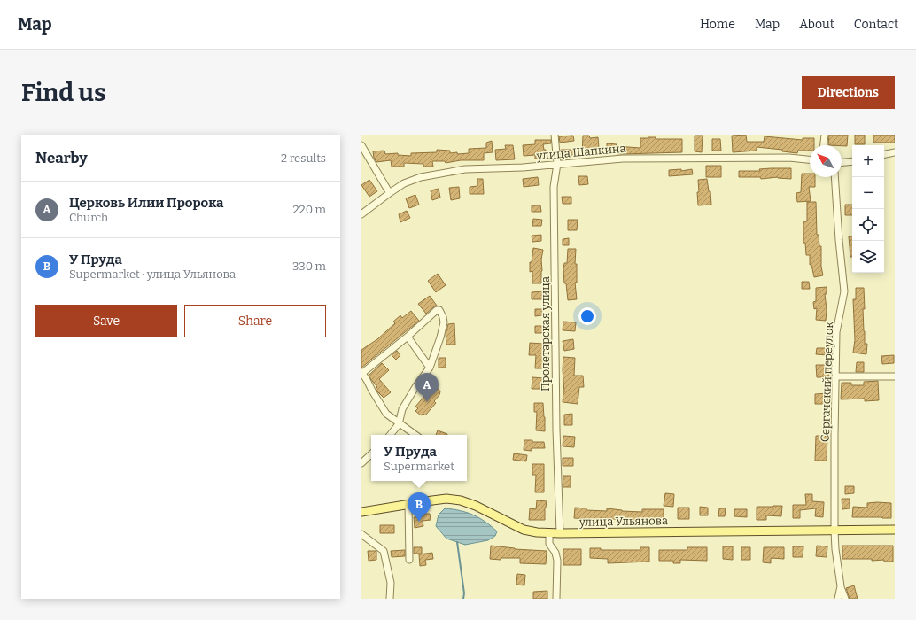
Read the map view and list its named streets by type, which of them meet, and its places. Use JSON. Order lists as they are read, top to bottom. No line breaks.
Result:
{"streets":{"main road":["улица Ульянова"],"street":["улица Шапкина","Пролетарская улица","Сергачский переулок"]},"crossings":[["улица Шапкина","Пролетарская улица"],["Пролетарская улица","улица Ульянова"],["Сергачский переулок","улица Ульянова"]],"north":"top left","page":{"header":"Map","nav":["Home","Map","About","Contact"],"buttons":["Directions",["Save","Share"]],"title":"Find us","heading":["Nearby","2 results"],"map_buttons":["+","−"],"list":[{"mark":"A","name":"Церковь Илии Пророка","note":"Church","value":"220 m"},{"mark":"B","name":"У Пруда","note":"Supermarket · улица Ульянова","value":"330 m"}],"pins":["A","B"],"popup":["У Пруда","Supermarket"]}}
